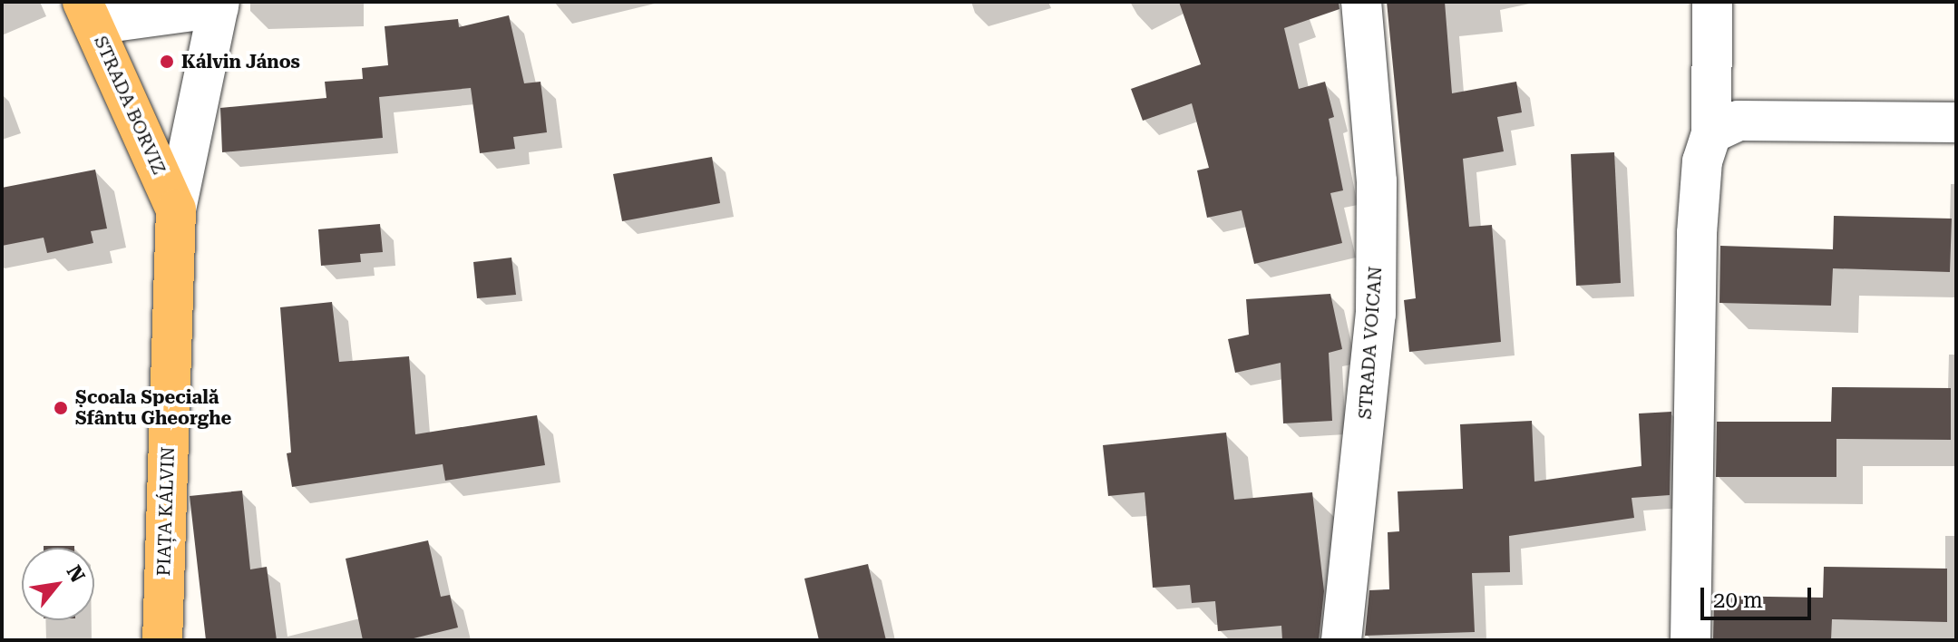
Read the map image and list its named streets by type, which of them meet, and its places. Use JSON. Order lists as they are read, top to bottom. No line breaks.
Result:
{"streets":{"main road":["STRADA BORVIZ","PIAȚA KÁLVIN"],"street":["STRADA VOICAN"]},"crossings":[["STRADA BORVIZ","PIAȚA KÁLVIN"]],"places":["Kálvin János","Școala Specială Sfântu Gheorghe"],"scale_bar":"20 m","north":"top right"}
